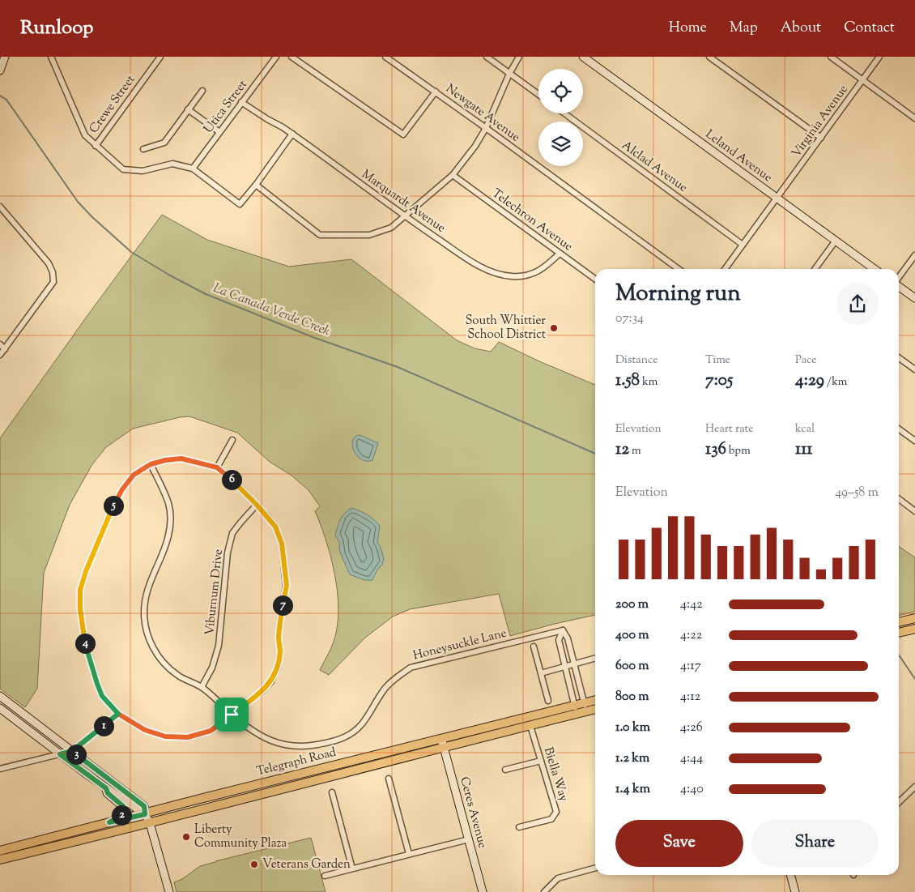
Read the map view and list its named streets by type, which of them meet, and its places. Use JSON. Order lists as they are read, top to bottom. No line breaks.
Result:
{"streets":{"main road":["Telegraph Road"],"street":["Crewe Street","Utica Street","Newgate Avenue","Virginia Avenue","Leland Avenue","Alclad Avenue","Marquardt Avenue","Telechron Avenue","Viburnum Drive","Honeysuckle Lane","Biella Way","Ceres Avenue"]},"crossings":[["Utica Street","Marquardt Avenue"],["Virginia Avenue","Leland Avenue"],["Virginia Avenue","Alclad Avenue"],["Marquardt Avenue","Telechron Avenue"],["Viburnum Drive","Honeysuckle Lane"],["Telegraph Road","Biella Way"],["Telegraph Road","Ceres Avenue"]],"water":["La Canada Verde Creek"],"places":["South Whittier School District","Liberty Community Plaza","Veterans Garden"],"page":{"header":"Runloop","nav":["Home","Map","About","Contact"],"heading":["Morning run","07:34"],"stats":[["Distance","1.58 km"],["Time","7:05"],["Pace","4:29 /km"],["Elevation","12 m"],["Heart rate","136 bpm"],["kcal","111"]],"pins":["6","5","7","4","1","3","2"],"chart":["Elevation","49–58 m"],"list":[{"name":"200 m","note":"4:42"},{"name":"400 m","note":"4:22"},{"name":"600 m","note":"4:17"},{"name":"800 m","note":"4:12"},{"name":"1.0 km","note":"4:26"},{"name":"1.2 km","note":"4:44"},{"name":"1.4 km","note":"4:40"}],"buttons":["Save","Share"]}}
